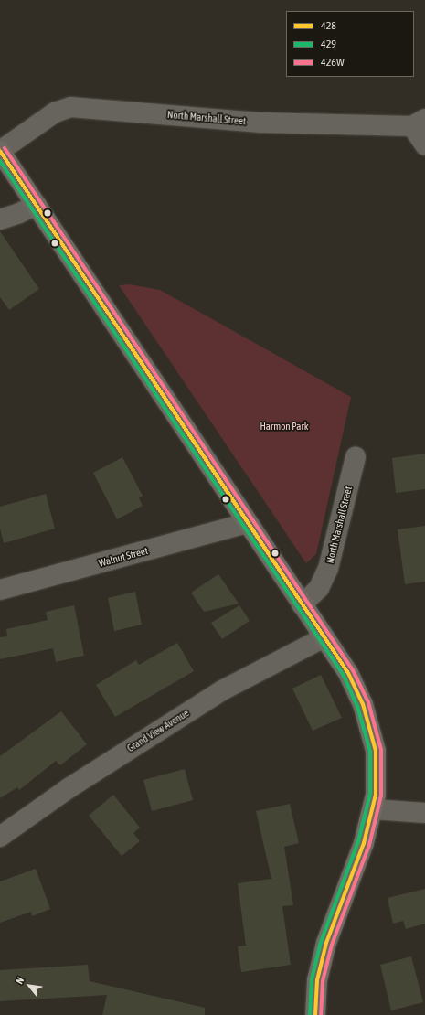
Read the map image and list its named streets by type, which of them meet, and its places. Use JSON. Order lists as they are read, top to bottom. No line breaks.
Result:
{"streets":{"street":["North Marshall Street","Walnut Street","Grand View Avenue"]},"parks":["Harmon Park"],"lines":["transit line 426W","transit line 428","transit line 429"],"legend":["428","429","426W"],"north":"top left"}
